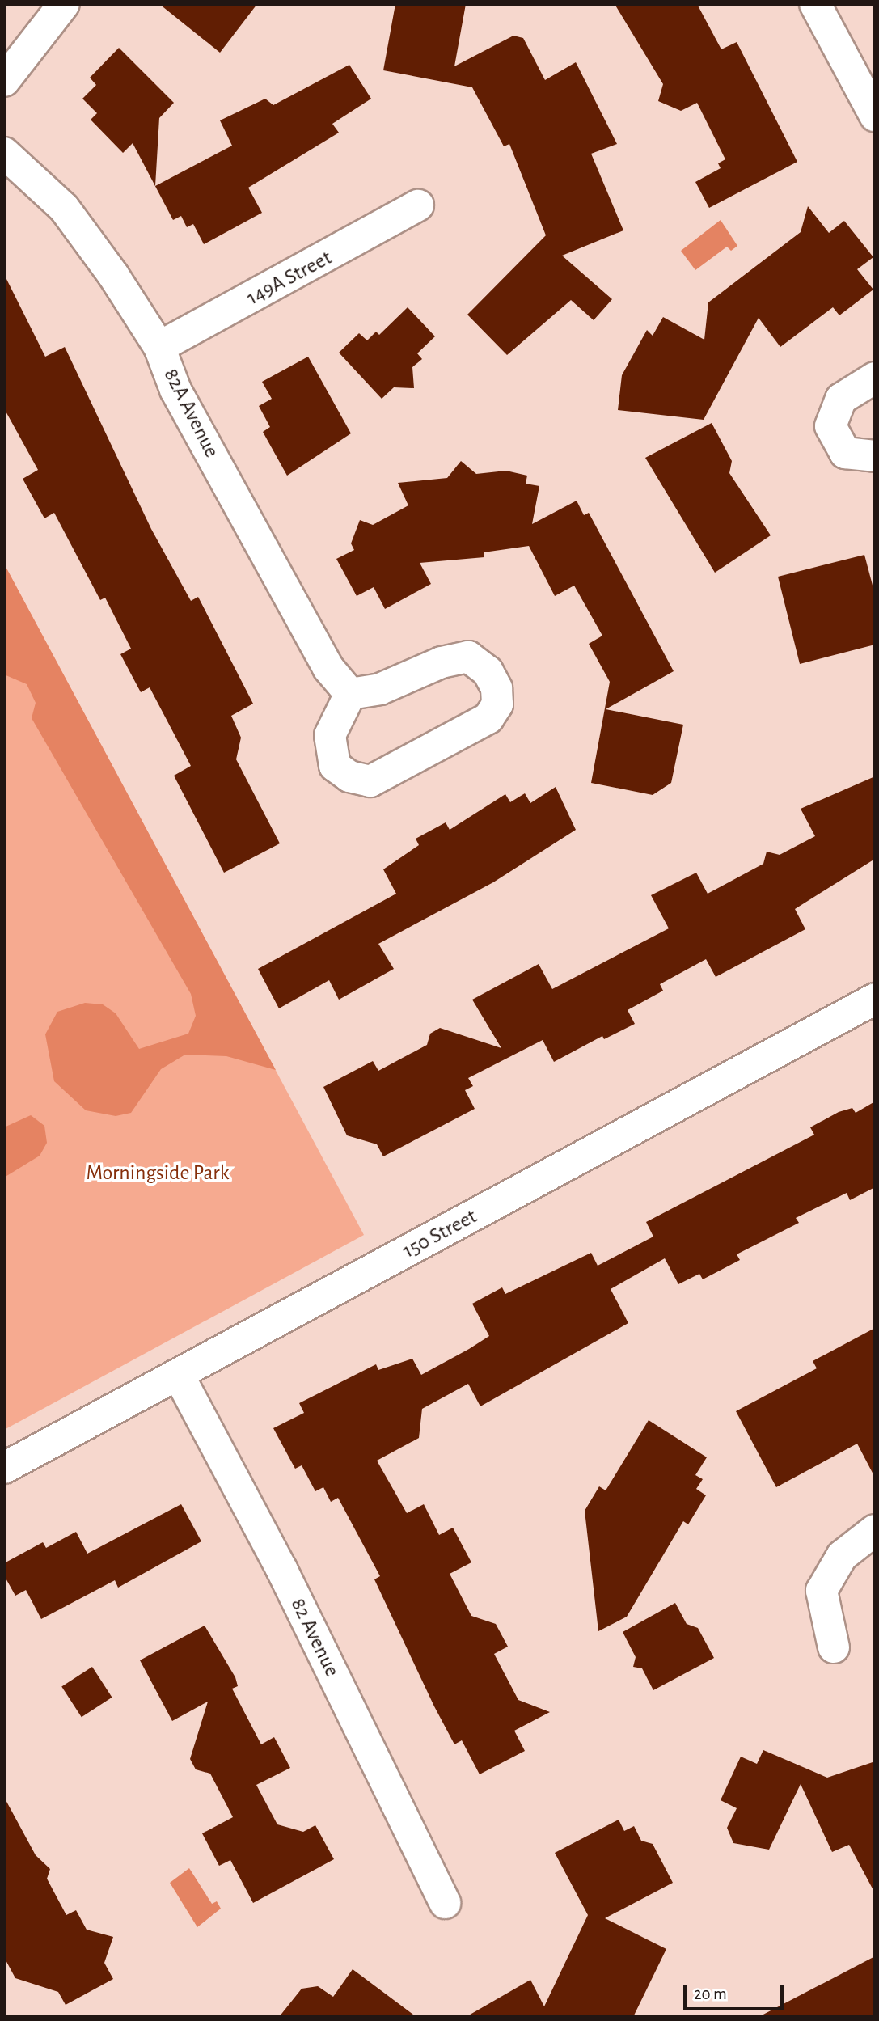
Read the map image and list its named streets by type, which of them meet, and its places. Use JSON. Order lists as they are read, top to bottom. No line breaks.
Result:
{"streets":{"street":["149A Street","82A Avenue","150 Street","82 Avenue"]},"crossings":[["149A Street","82A Avenue"],["150 Street","82 Avenue"]],"parks":["Morningside Park"],"scale_bar":"20 m"}
